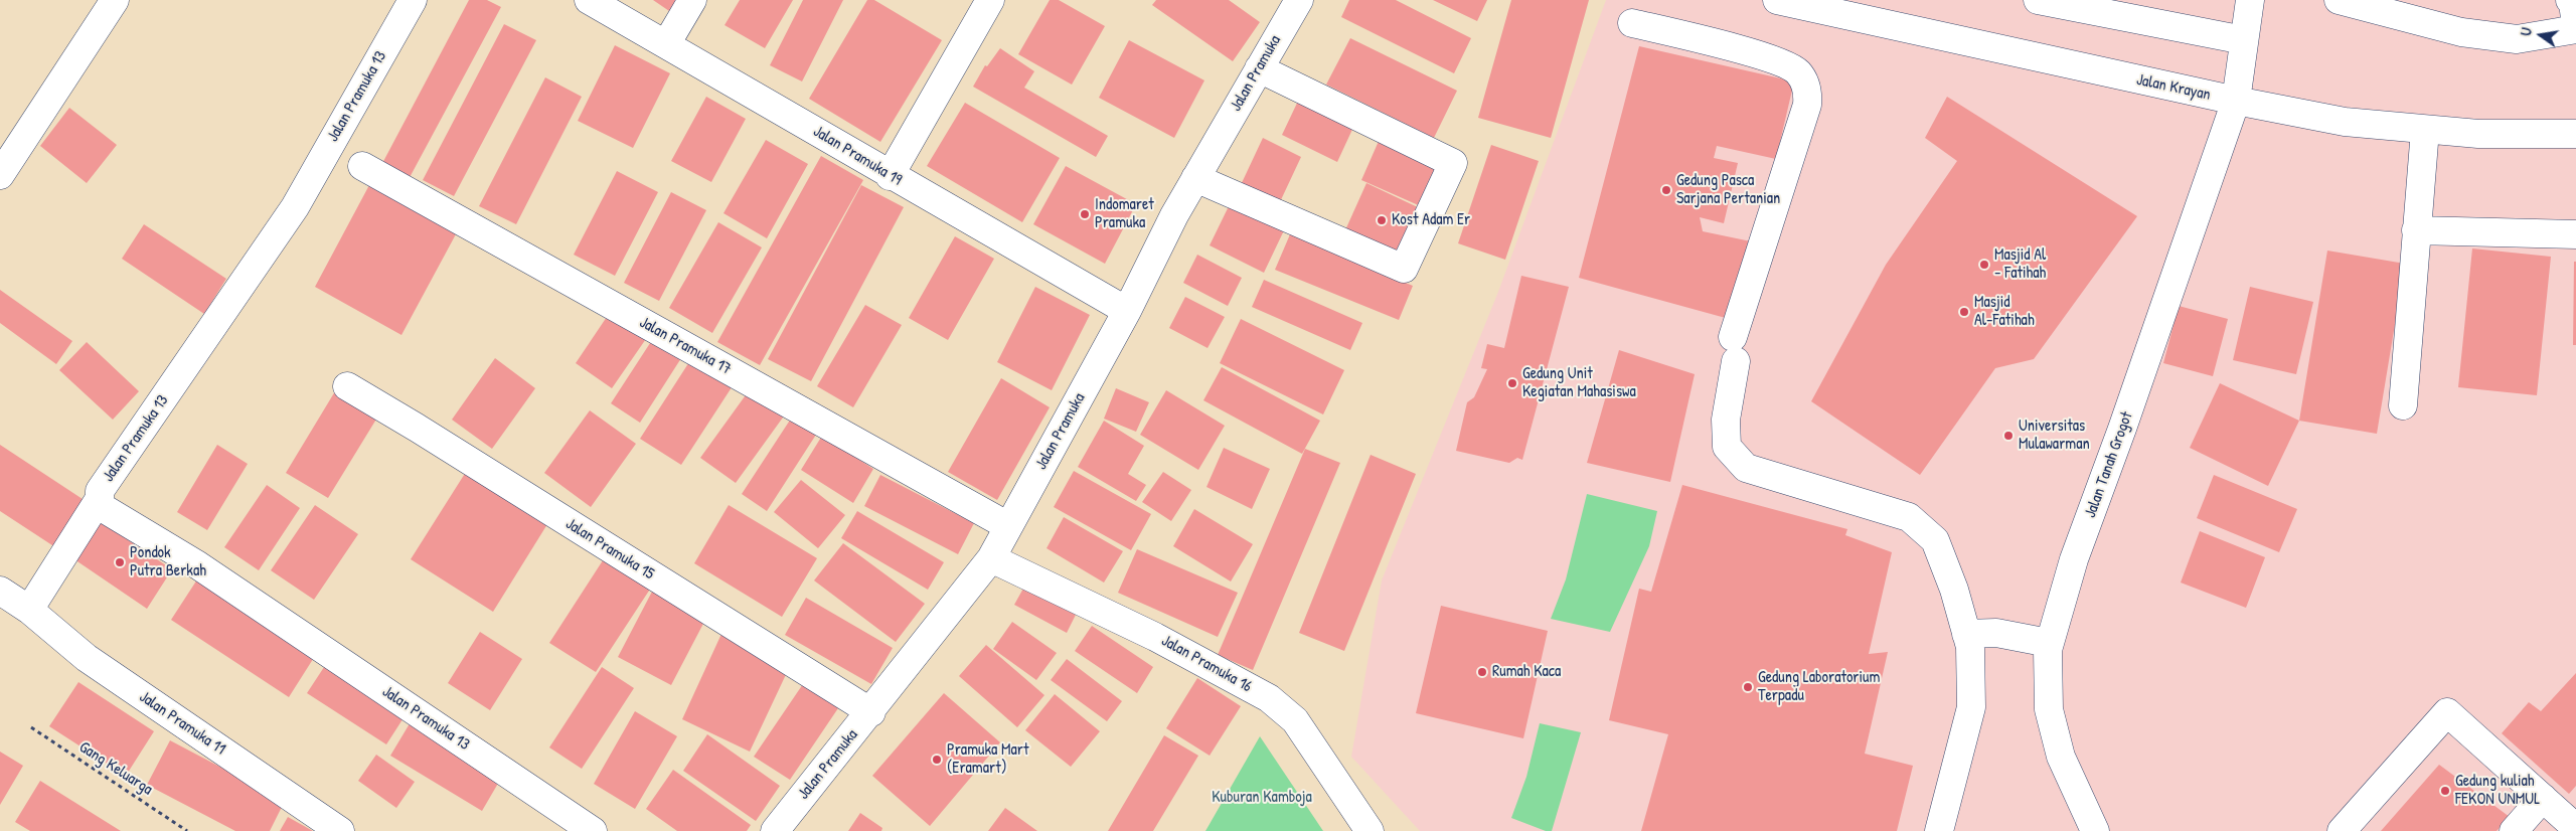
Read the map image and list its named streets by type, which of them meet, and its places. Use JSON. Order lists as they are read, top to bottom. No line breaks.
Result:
{"streets":{"street":["Jalan Pramuka","Jalan Krayan","Jalan Pramuka 13","Jalan Pramuka 19","Jalan Pramuka 17","Jalan Tanah Grogot","Jalan Pramuka 15","Jalan Pramuka 16","Jalan Pramuka 11"],"path":["Gang Keluarga"]},"crossings":[["Jalan Pramuka","Jalan Pramuka 19"],["Jalan Pramuka","Jalan Pramuka 17"],["Jalan Pramuka","Jalan Pramuka 15"],["Jalan Pramuka","Jalan Pramuka 16"],["Jalan Krayan","Jalan Tanah Grogot"]],"parks":["Kuburan Kamboja"],"places":["Gedung Pasca Sarjana Pertanian","Indomaret Pramuka","Kost Adam Er","Masjid Al - Fatihah","Masjid Al-Fatihah","Gedung Unit Kegiatan Mahasiswa","Universitas Mulawarman","Pondok Putra Berkah","Rumah Kaca","Gedung Laboratorium Terpadu","Pramuka Mart (Eramart)","Gedung kuliah FEKON UNMUL"],"north":"left"}
